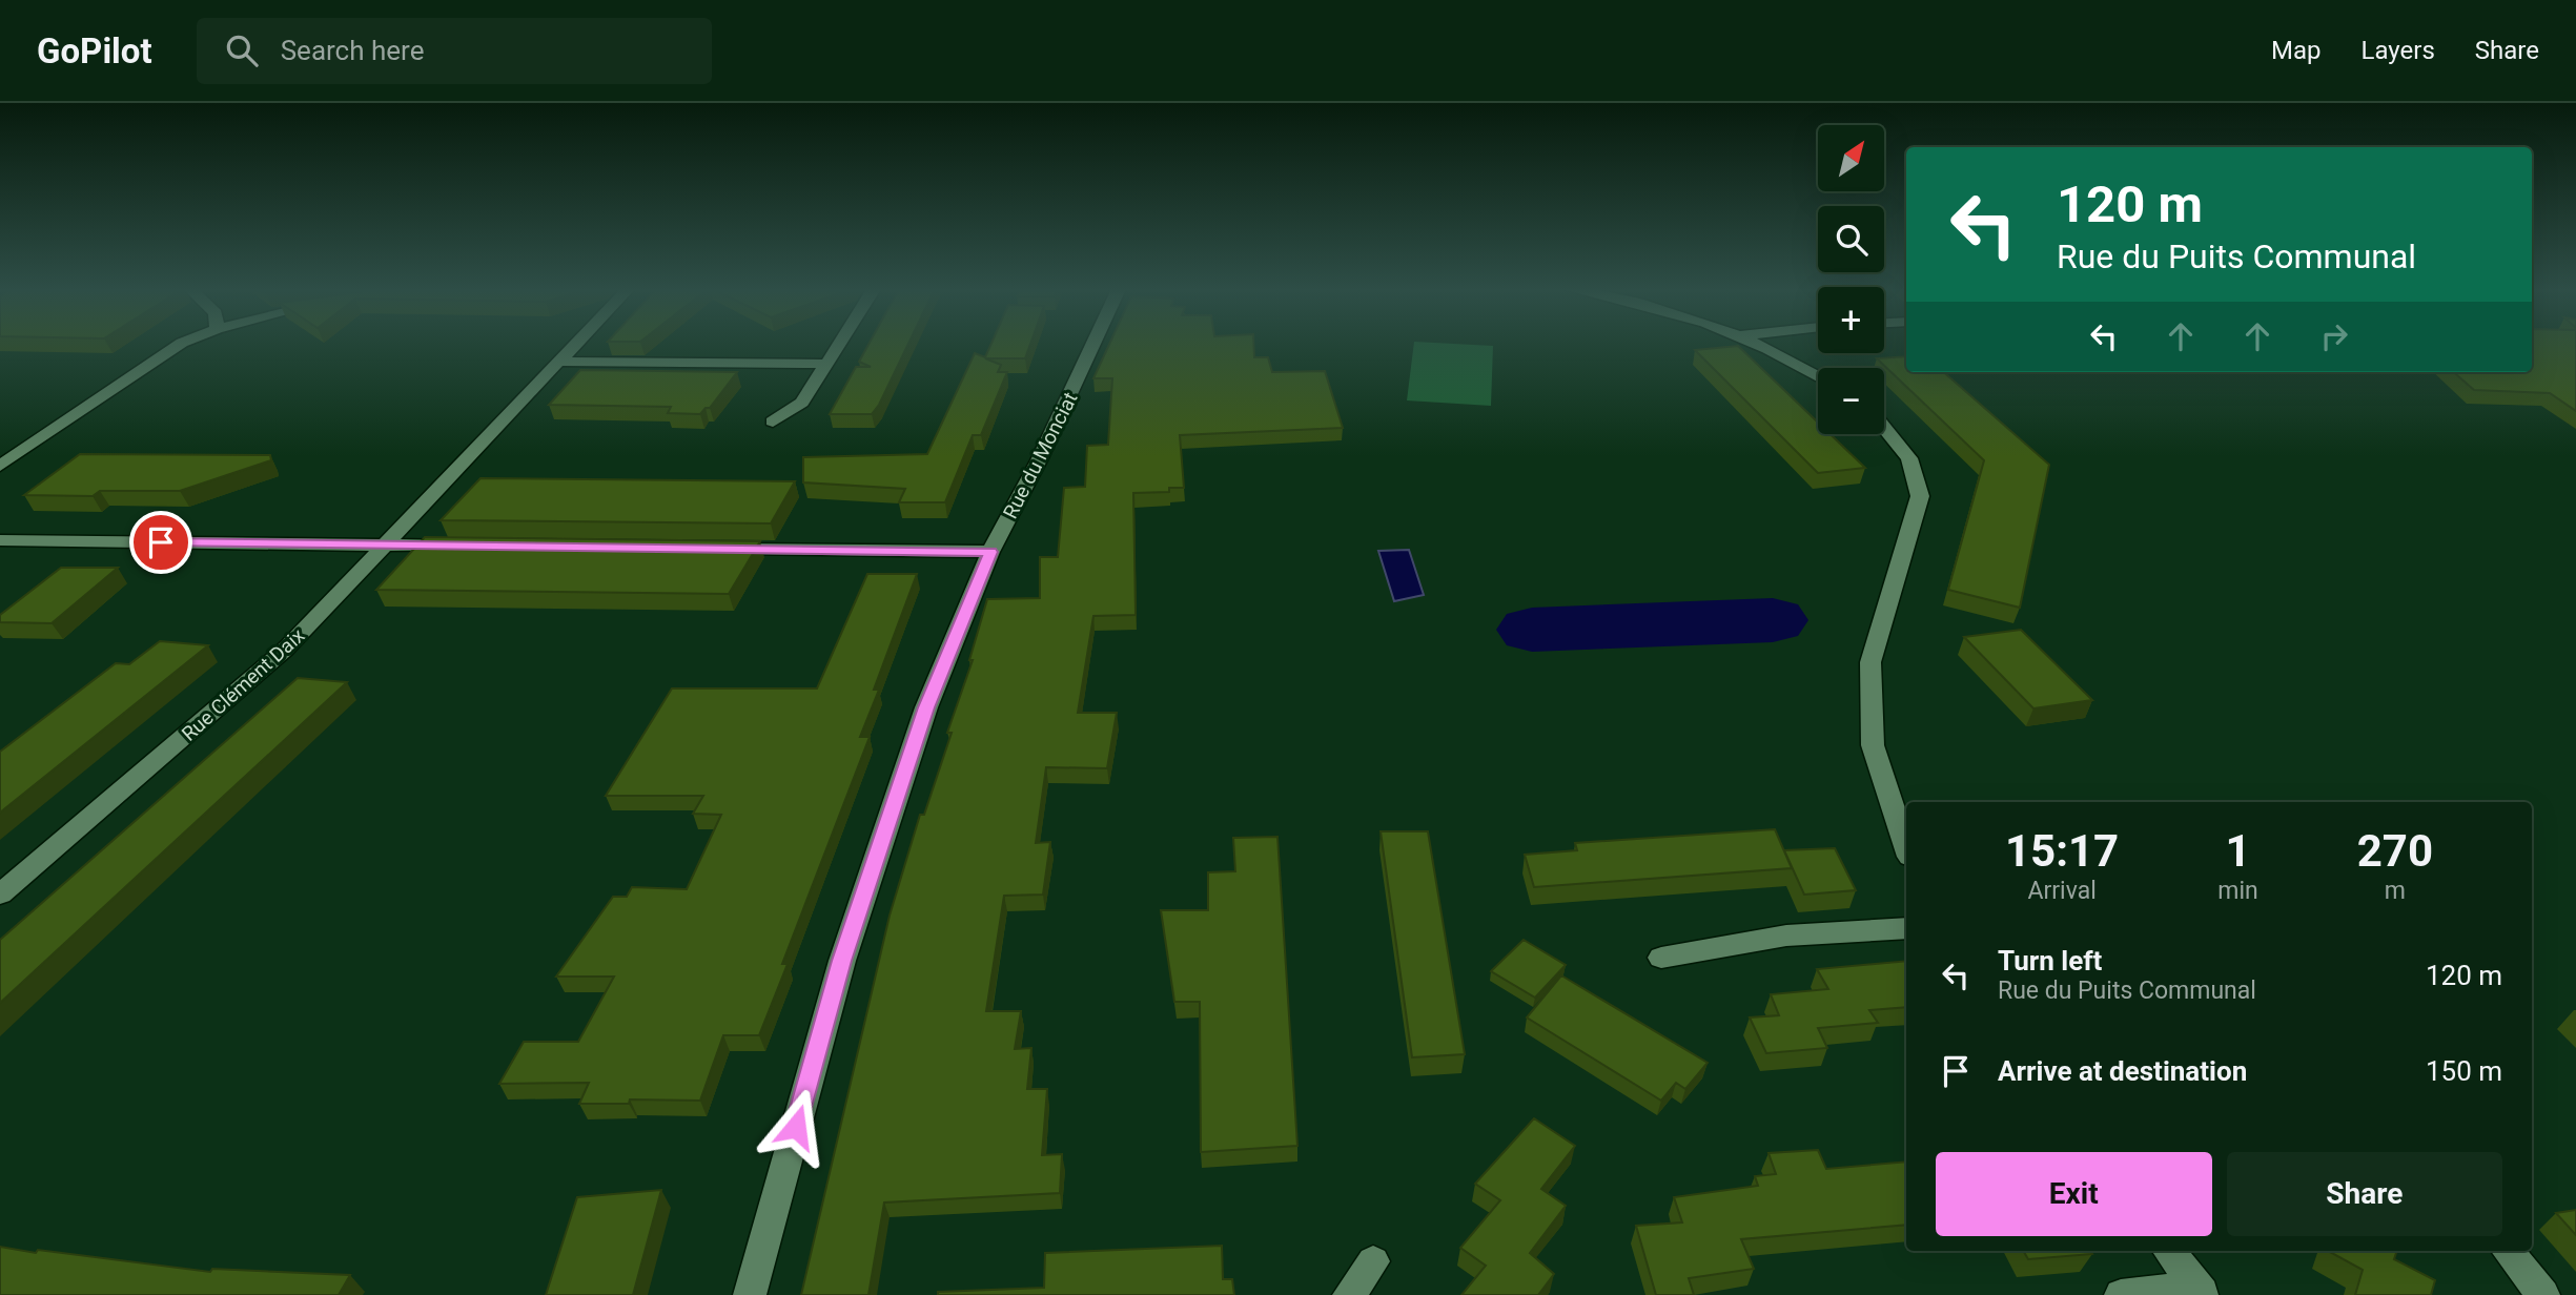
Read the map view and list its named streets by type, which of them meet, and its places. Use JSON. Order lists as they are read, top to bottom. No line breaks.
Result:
{"streets":{"street":["Rue du Monciat","Rue Clément Daix"]},"north":"top right","page":{"header":"GoPilot","search":"Search here","nav":["Map","Layers","Share"],"map_buttons":["+","−"],"turn":["120 m","Rue du Puits Communal"],"eta":["15:17","Arrival","1","min","270","m"],"list":[{"name":"Turn left","note":"Rue du Puits Communal","value":"120 m"},{"name":"Arrive at destination","value":"150 m"}],"buttons":["Exit","Share"]}}
